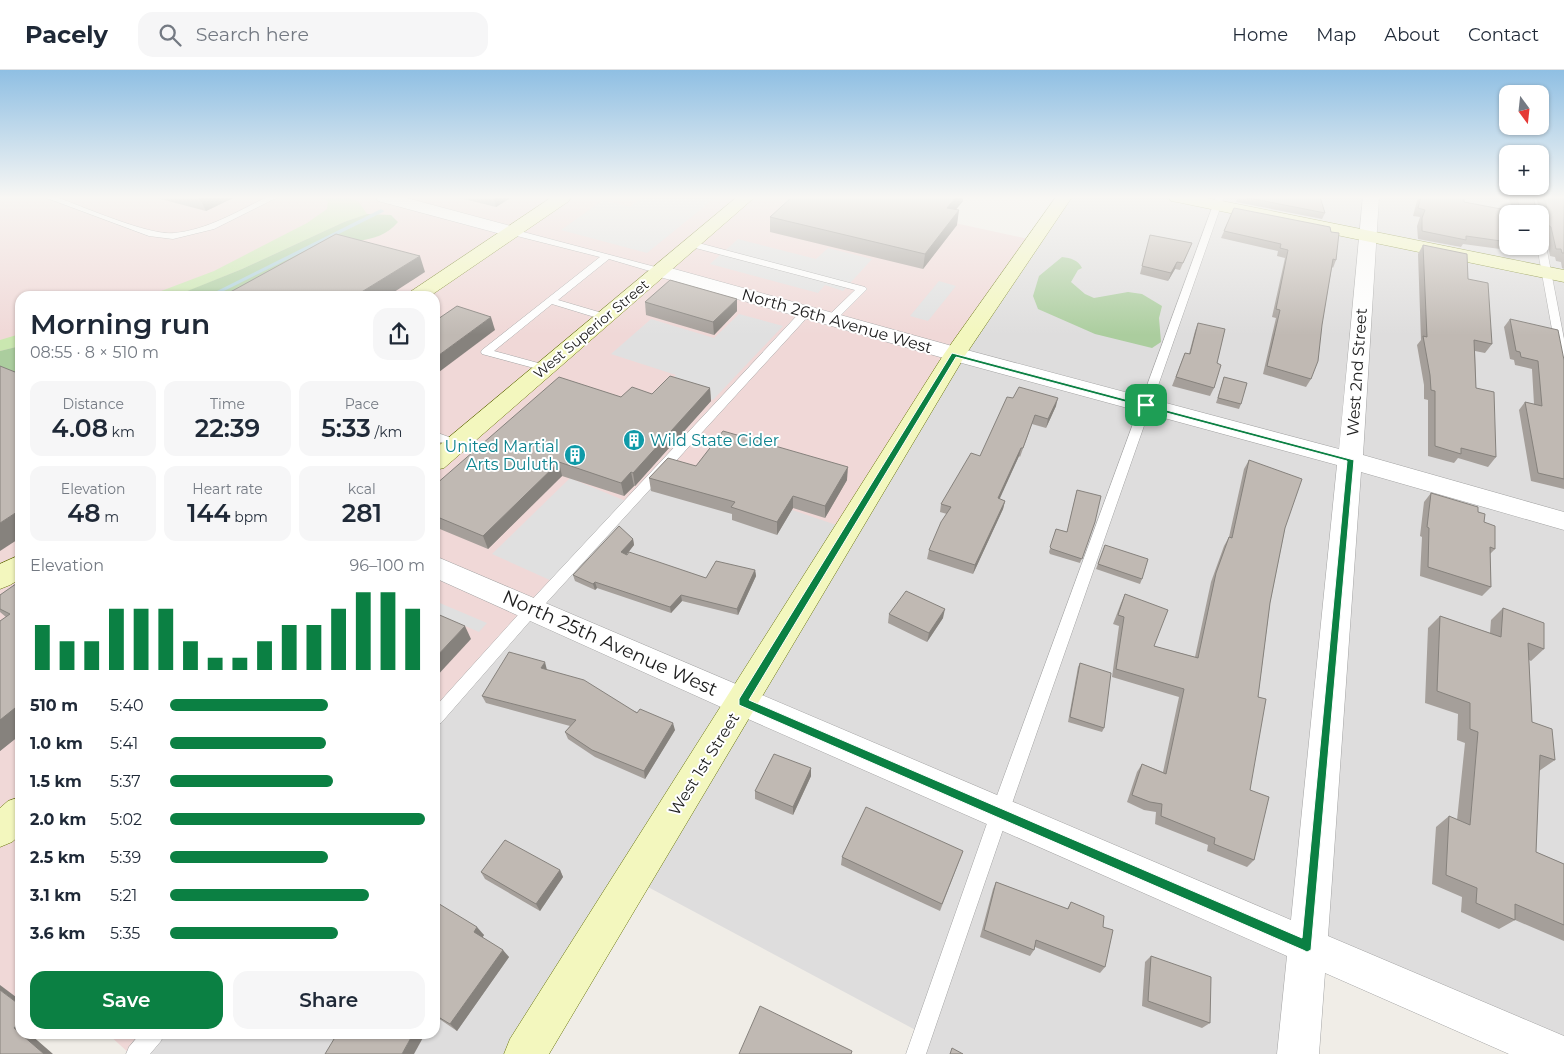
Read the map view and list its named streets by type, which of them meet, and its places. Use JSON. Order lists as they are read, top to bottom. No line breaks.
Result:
{"streets":{"street":["North 26th Avenue West","West Superior Street","West 2nd Street","North 25th Avenue West","West 1st Street"]},"crossings":[["North 26th Avenue West","West Superior Street"],["North 26th Avenue West","West 2nd Street"],["North 26th Avenue West","West 1st Street"],["West 2nd Street","North 25th Avenue West"],["North 25th Avenue West","West 1st Street"]],"places":{"building":["Wild State Cider","United Martial Arts Duluth"]},"north":"bottom","page":{"header":"Pacely","search":"Search here","nav":["Home","Map","About","Contact"],"map_buttons":["+","−"],"heading":["Morning run","08:55 · 8 × 510 m"],"stats":[["Distance","4.08 km"],["Time","22:39"],["Pace","5:33 /km"],["Elevation","48 m"],["Heart rate","144 bpm"],["kcal","281"]],"chart":["Elevation","96–100 m"],"list":[{"name":"510 m","note":"5:40"},{"name":"1.0 km","note":"5:41"},{"name":"1.5 km","note":"5:37"},{"name":"2.0 km","note":"5:02"},{"name":"2.5 km","note":"5:39"},{"name":"3.1 km","note":"5:21"},{"name":"3.6 km","note":"5:35"}],"buttons":["Save","Share"]}}
